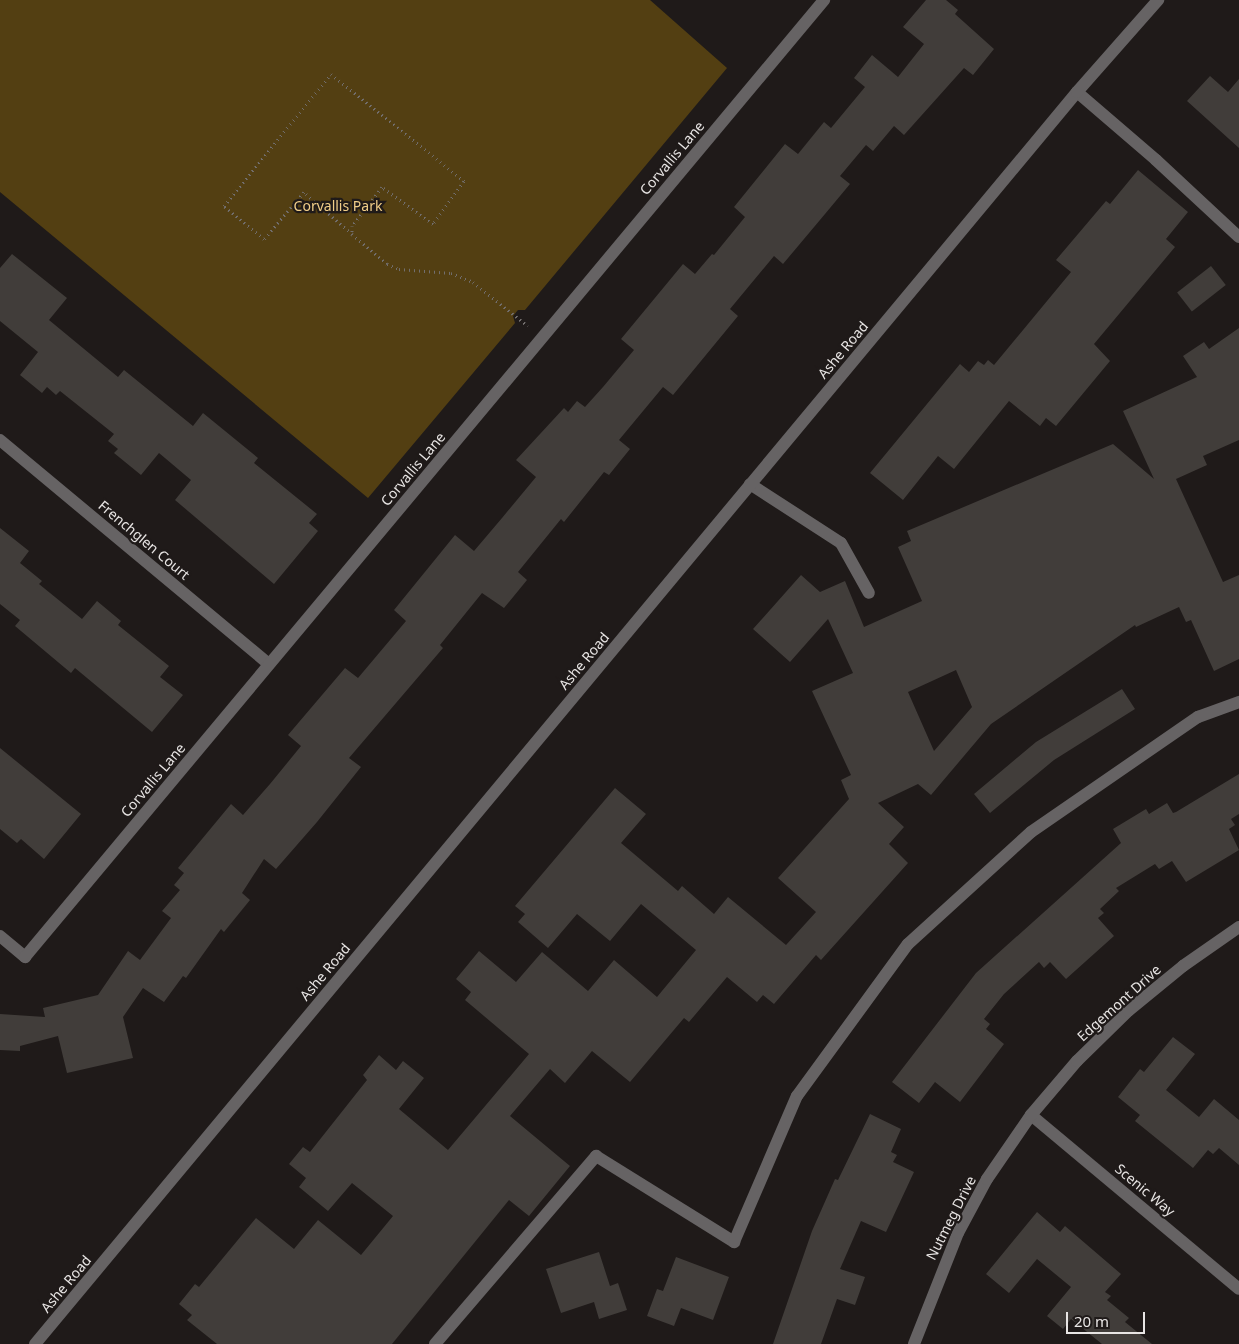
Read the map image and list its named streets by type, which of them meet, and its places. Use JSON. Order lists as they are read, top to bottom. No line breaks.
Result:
{"streets":{"street":["Corvallis Lane","Ashe Road","Frenchglen Court","Edgemont Drive","Scenic Way","Nutmeg Drive"]},"crossings":[["Corvallis Lane","Frenchglen Court"],["Edgemont Drive","Scenic Way"],["Edgemont Drive","Nutmeg Drive"],["Scenic Way","Nutmeg Drive"]],"parks":["Corvallis Park"],"scale_bar":"20 m"}
